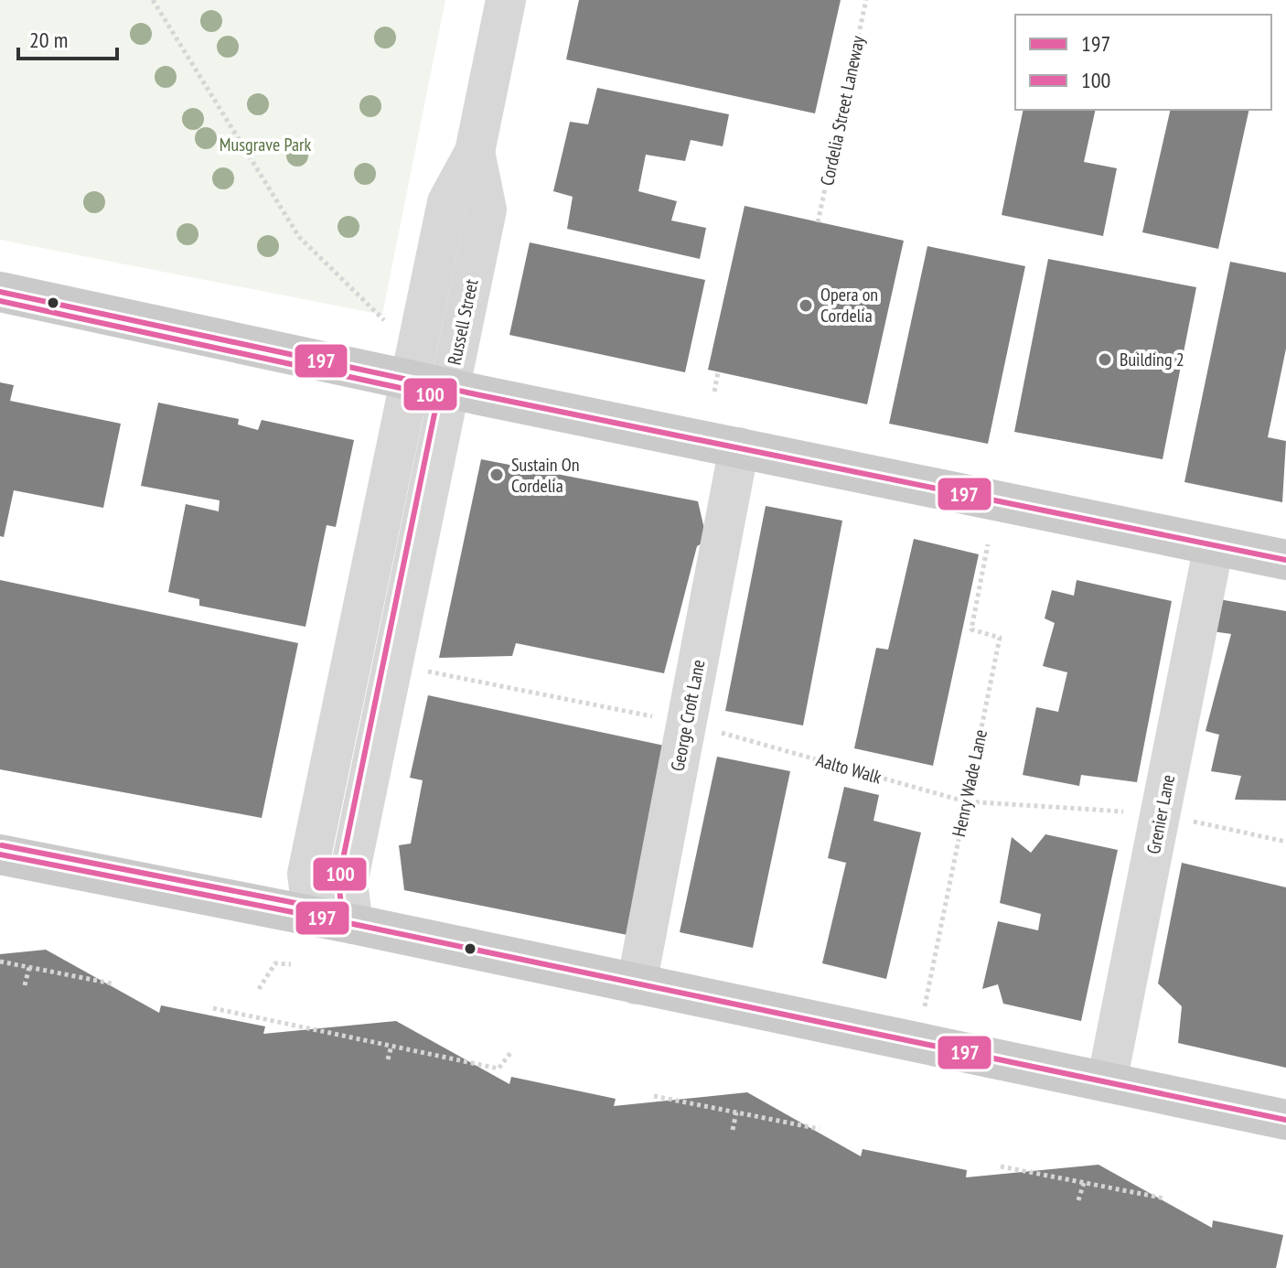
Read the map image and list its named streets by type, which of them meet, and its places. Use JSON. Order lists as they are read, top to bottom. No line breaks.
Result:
{"streets":{"street":["Russell Street","George Croft Lane","Grenier Lane"],"path":["Cordelia Street Laneway","Aalto Walk","Henry Wade Lane"]},"crossings":[["George Croft Lane","Aalto Walk"],["Aalto Walk","Henry Wade Lane"],["Aalto Walk","Grenier Lane"]],"parks":["Musgrave Park"],"places":["Opera on Cordelia","Building 2","Sustain On Cordelia"],"lines":["transit line 197","transit line 100"],"legend":["197","100"],"scale_bar":"20 m"}
